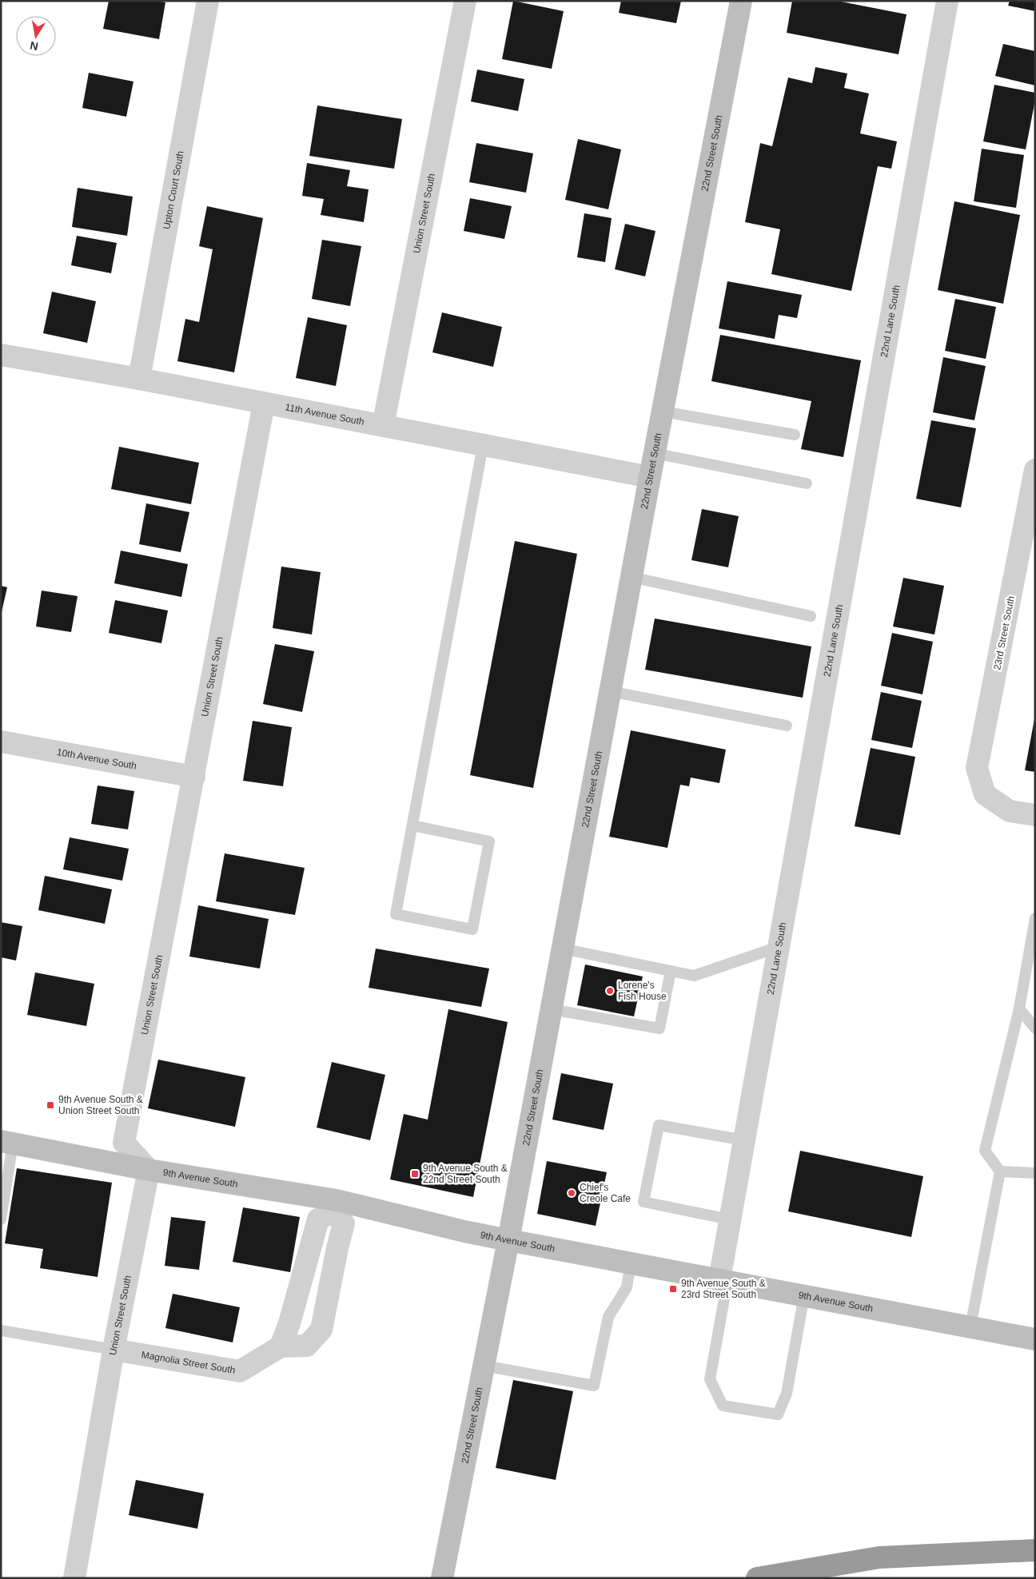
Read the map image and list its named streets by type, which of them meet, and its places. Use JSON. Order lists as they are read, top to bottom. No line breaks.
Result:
{"streets":{"street":["22nd Street South","Upton Court South","Union Street South","22nd Lane South","11th Avenue South","23rd Street South","10th Avenue South","9th Avenue South","Magnolia Street South"]},"crossings":[["22nd Street South","11th Avenue South"],["22nd Street South","9th Avenue South"],["Upton Court South","11th Avenue South"],["Union Street South","11th Avenue South"],["Union Street South","10th Avenue South"],["Union Street South","9th Avenue South"],["Union Street South","Magnolia Street South"],["22nd Lane South","9th Avenue South"],["9th Avenue South","Magnolia Street South"]],"places":{"other":["Lorene's Fish House","Chief's Creole Cafe"],"transit":["9th Avenue South & Union Street South","9th Avenue South & 22nd Street South","9th Avenue South & 23rd Street South"]},"north":"bottom"}
